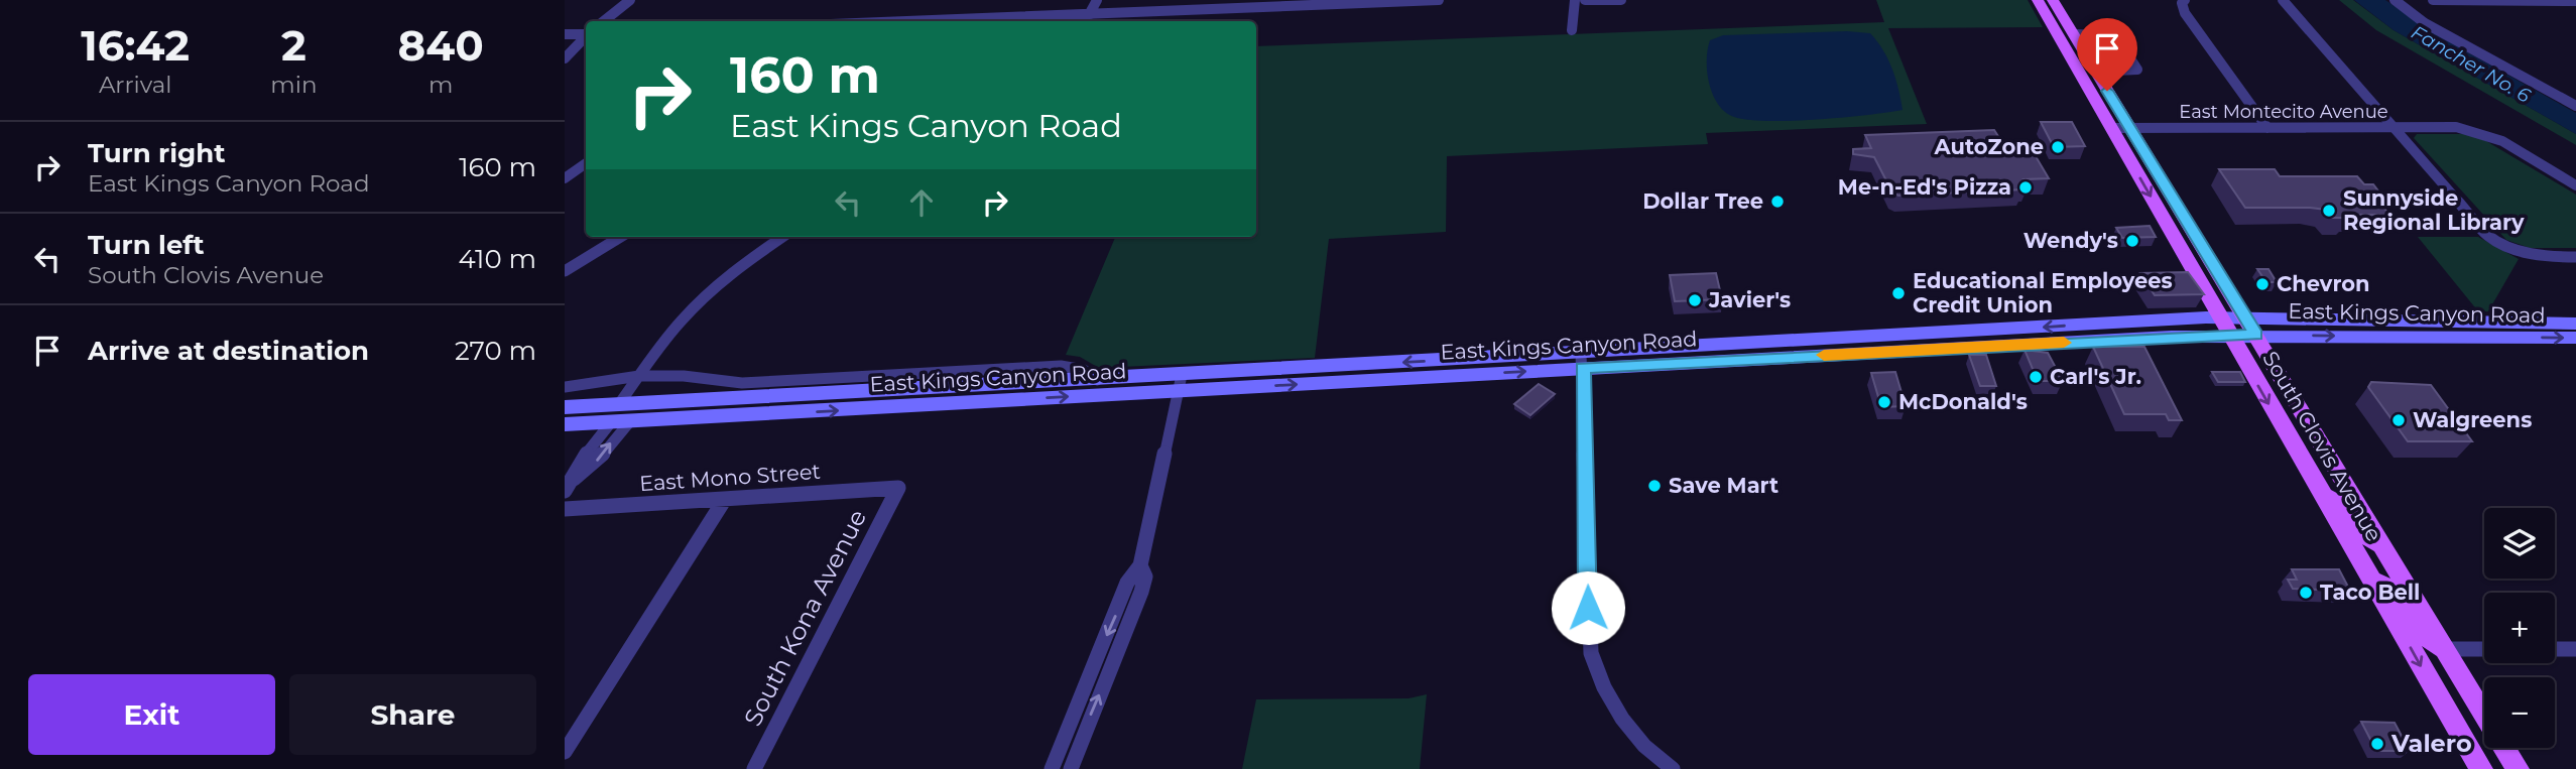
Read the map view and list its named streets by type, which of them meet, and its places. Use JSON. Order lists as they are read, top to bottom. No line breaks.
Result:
{"streets":{"main road":["East Kings Canyon Road","South Clovis Avenue"],"street":["East Montecito Avenue","East Mono Street","South Kona Avenue"]},"crossings":[["East Montecito Avenue","South Clovis Avenue"],["East Kings Canyon Road","South Clovis Avenue"],["East Mono Street","South Kona Avenue"]],"water":["Fancher No. 6"],"places":["AutoZone","Me-n-Ed's Pizza","Dollar Tree","Sunnyside Regional Library","Wendy's","Chevron","Educational Employees Credit Union","Javier's","Carl's Jr.","McDonald's","Walgreens","Save Mart","Taco Bell","Valero"],"page":{"eta":["16:42","Arrival","2","min","840","m"],"turn":["160 m","East Kings Canyon Road"],"list":[{"name":"Turn right","note":"East Kings Canyon Road","value":"160 m"},{"name":"Turn left","note":"South Clovis Avenue","value":"410 m"},{"name":"Arrive at destination","value":"270 m"}],"map_buttons":["+","−"],"buttons":["Exit","Share"]}}
